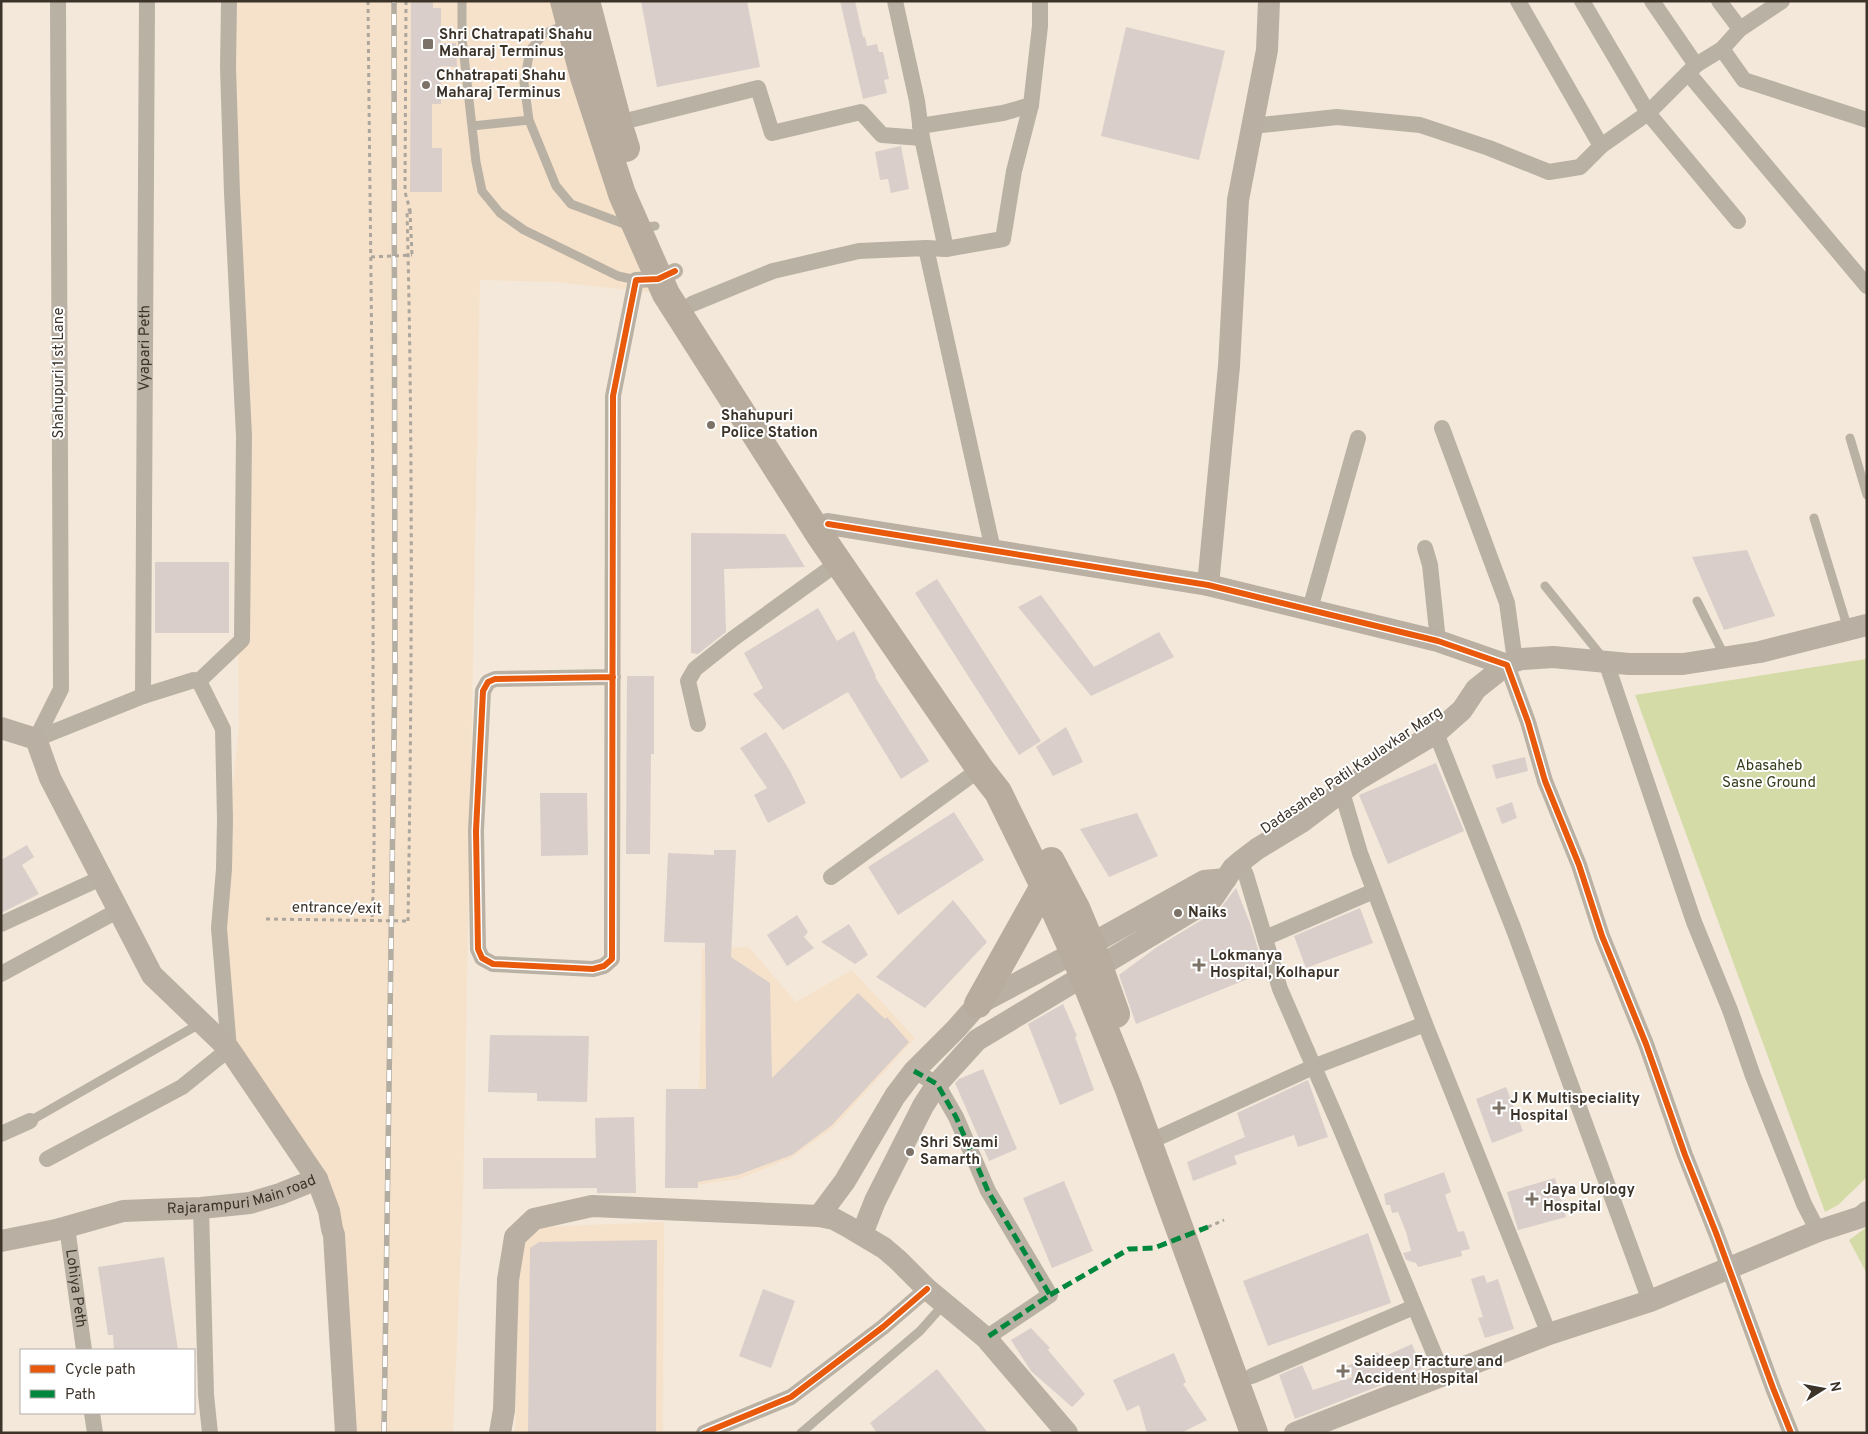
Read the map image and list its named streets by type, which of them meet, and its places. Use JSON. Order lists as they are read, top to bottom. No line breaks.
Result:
{"streets":{"street":["Vyapari Peth","Shahupuri 1 st Lane","Dadasaheb Patil Kaulavkar Marg","Rajarampuri Main road","Lohiya Peth"],"path":["entrance/exit"]},"crossings":[["Rajarampuri Main road","Lohiya Peth"]],"parks":["Abasaheb Sasne Ground"],"places":{"transit":["Shri Chatrapati Shahu Maharaj Terminus"],"other":["Chhatrapati Shahu Maharaj Terminus","Shahupuri Police Station","Naiks","Shri Swami Samarth"],"health":["Lokmanya Hospital, Kolhapur","J K Multispeciality Hospital","Jaya Urology Hospital","Saideep Fracture and Accident Hospital"]},"legend":["Cycle path","Path"],"north":"right"}
